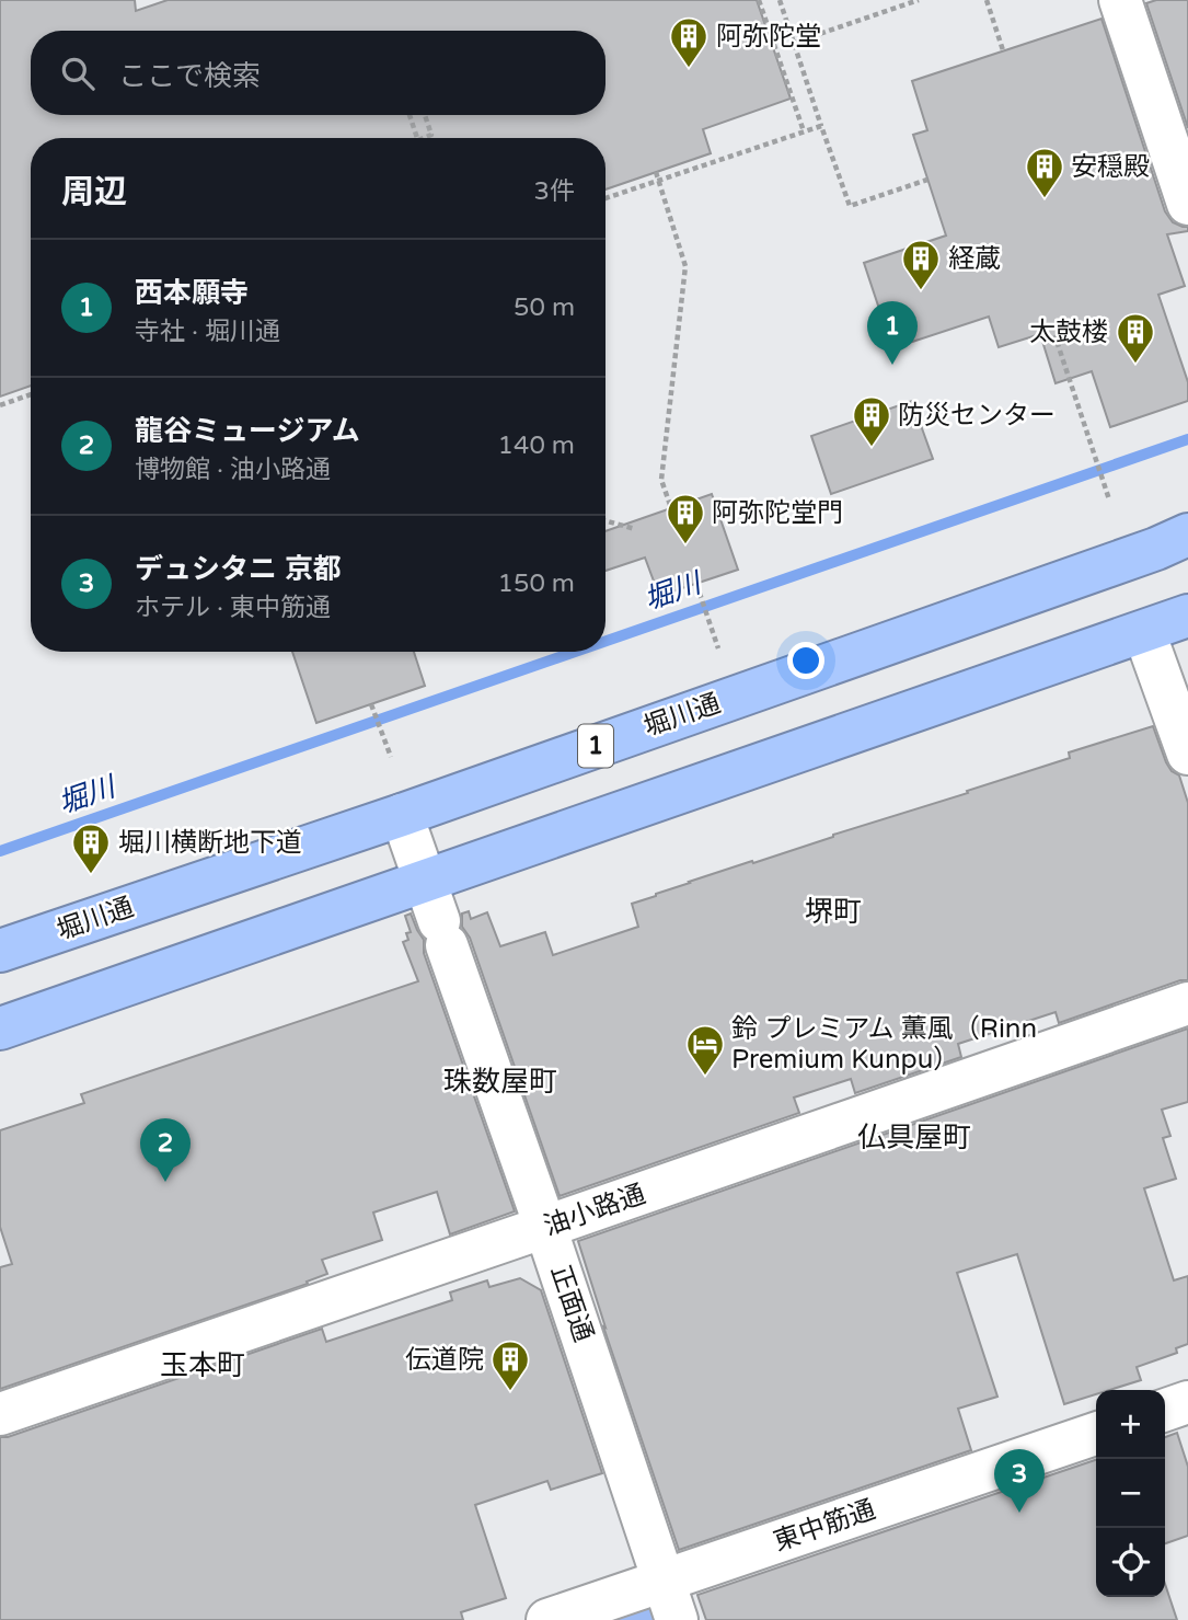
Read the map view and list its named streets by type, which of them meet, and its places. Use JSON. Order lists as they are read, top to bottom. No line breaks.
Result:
{"streets":{"highway":["堀川通","1"],"street":["油小路通","正面通","東中筋通"]},"crossings":[["堀川通","正面通"],["油小路通","正面通"],["正面通","東中筋通"]],"districts":["堺町","珠数屋町","仏具屋町","玉本町"],"water":["堀川"],"places":{"building":["阿弥陀堂","安穏殿","経蔵","太鼓楼","防災センター","阿弥陀堂門","堀川横断地下道","伝道院"],"hotel":["鈴 プレミアム 薫風（Rinn Premium Kunpu）"]},"page":{"search":"ここで検索","heading":["周辺","3件"],"list":[{"mark":"1","name":"西本願寺","note":"寺社 · 堀川通","value":"50 m"},{"mark":"2","name":"龍谷ミュージアム","note":"博物館 · 油小路通","value":"140 m"},{"mark":"3","name":"デュシタニ 京都","note":"ホテル · 東中筋通","value":"150 m"}],"pins":["1","2","3"],"map_buttons":["+","−"]}}
